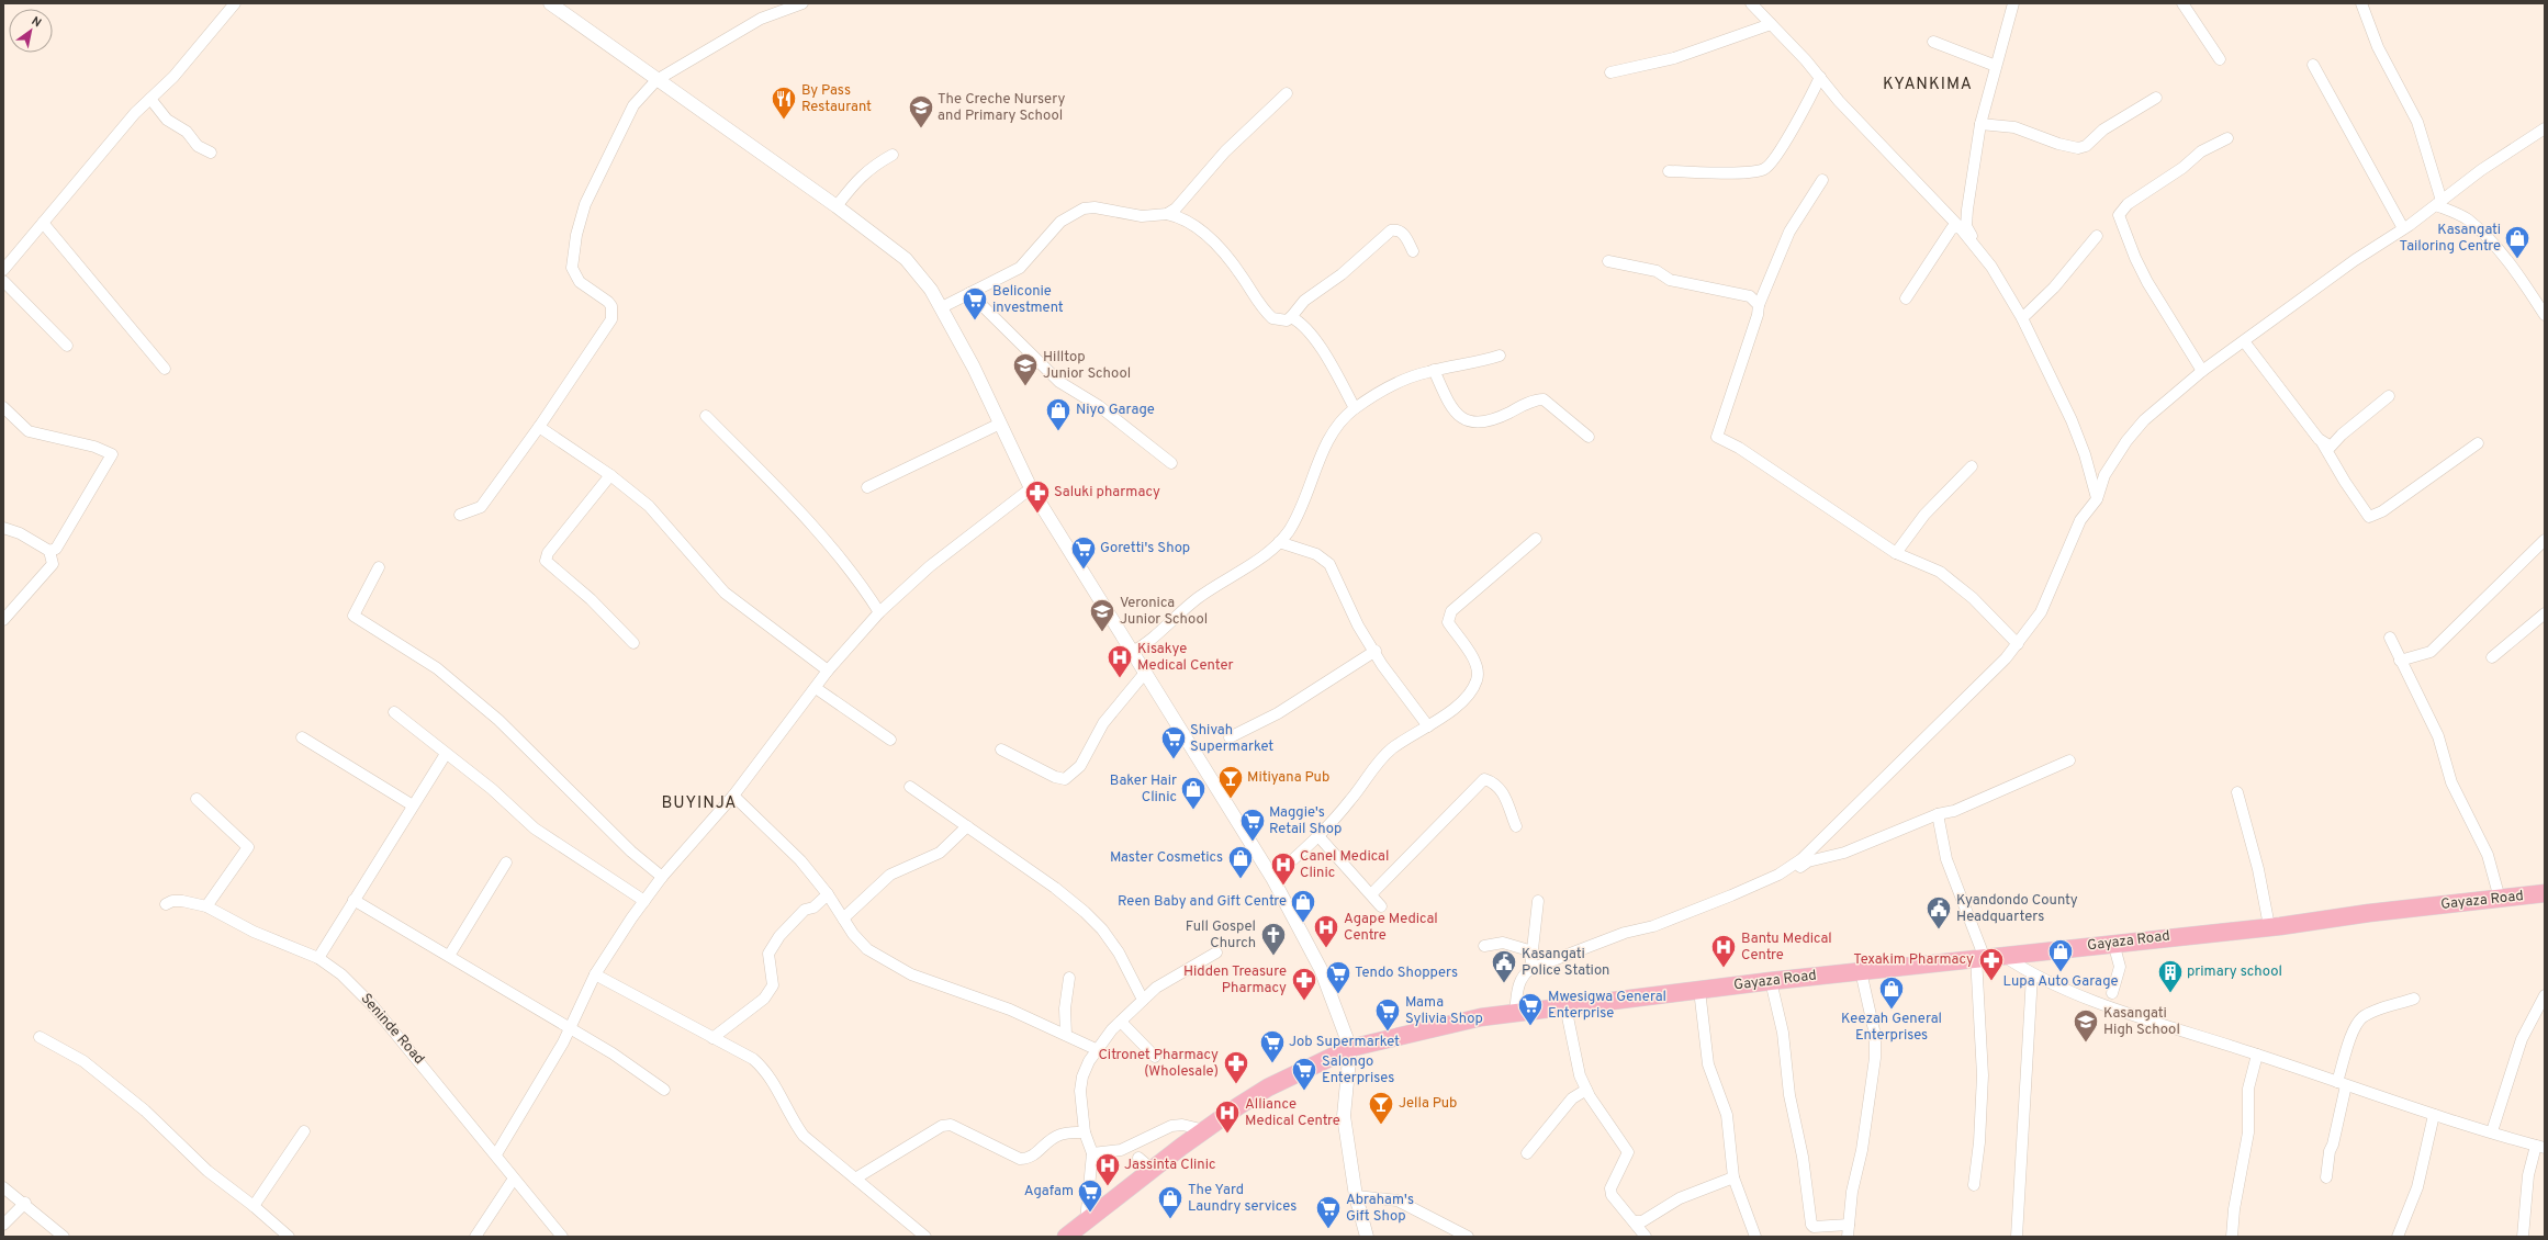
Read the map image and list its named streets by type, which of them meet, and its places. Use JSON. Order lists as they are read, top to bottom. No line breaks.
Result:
{"streets":{"main road":["Gayaza Road"],"street":["Seninde Road"]},"districts":["KYANKIMA","BUYINJA"],"places":{"restaurant":["By Pass Restaurant"],"school or university":["The Creche Nursery and Primary School","Hilltop Junior School","Veronica Junior School","Kasangati High School"],"shop":["Kasangati Tailoring Centre","Niyo Garage","Baker Hair Clinic","Master Cosmetics","Reen Baby and Gift Centre","Lupa Auto Garage","Keezah General Enterprises","The Yard Laundry services"],"supermarket":["Beliconie investment","Goretti's Shop","Shivah Supermarket","Maggie's Retail Shop","Tendo Shoppers","Mwesigwa General Enterprise","Mama Sylivia Shop","Job Supermarket","Salongo Enterprises","Agafam","Abraham's Gift Shop"],"pharmacy":["Saluki pharmacy","Texakim Pharmacy","Hidden Treasure Pharmacy","Citronet Pharmacy (Wholesale)"],"hospital":["Kisakye Medical Center","Canel Medical Clinic","Agape Medical Centre","Bantu Medical Centre","Alliance Medical Centre","Jassinta Clinic"],"bar":["Mitiyana Pub","Jella Pub"],"public building":["Kyandondo County Headquarters","Kasangati Police Station"],"church":["Full Gospel Church"],"building":["primary school"]},"north":"top right"}
